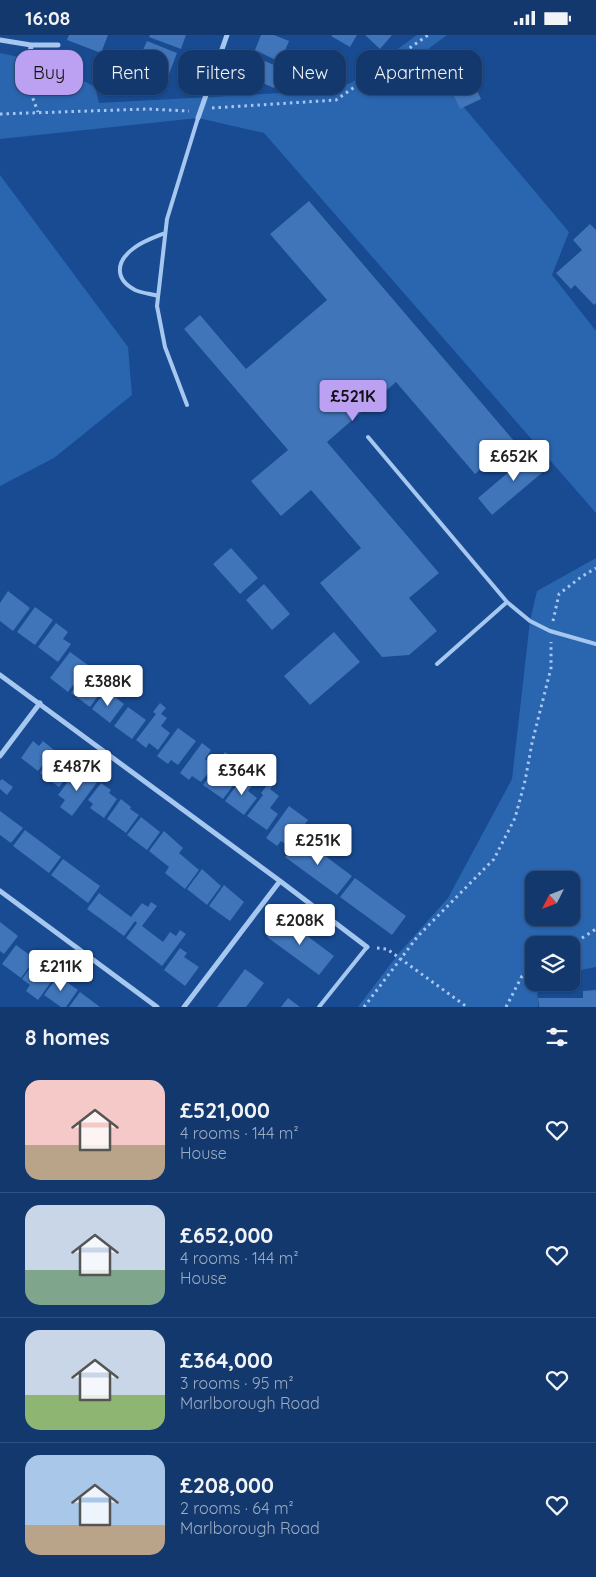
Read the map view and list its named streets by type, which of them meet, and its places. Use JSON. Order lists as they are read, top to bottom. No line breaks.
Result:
{"north":"bottom left","page":{"status":"16:08","chip":["Buy","Rent","Filters","New","Apartment"],"price":["£521K","£652K","£388K","£487K","£364K","£251K","£208K","£211K"],"heading":"8 homes","list":[{"name":"£521,000","note":"4 rooms · 144 m² · House"},{"name":"£652,000","note":"4 rooms · 144 m² · House"},{"name":"£364,000","note":"3 rooms · 95 m² · Marlborough Road"},{"name":"£208,000","note":"2 rooms · 64 m² · Marlborough Road"}]}}
